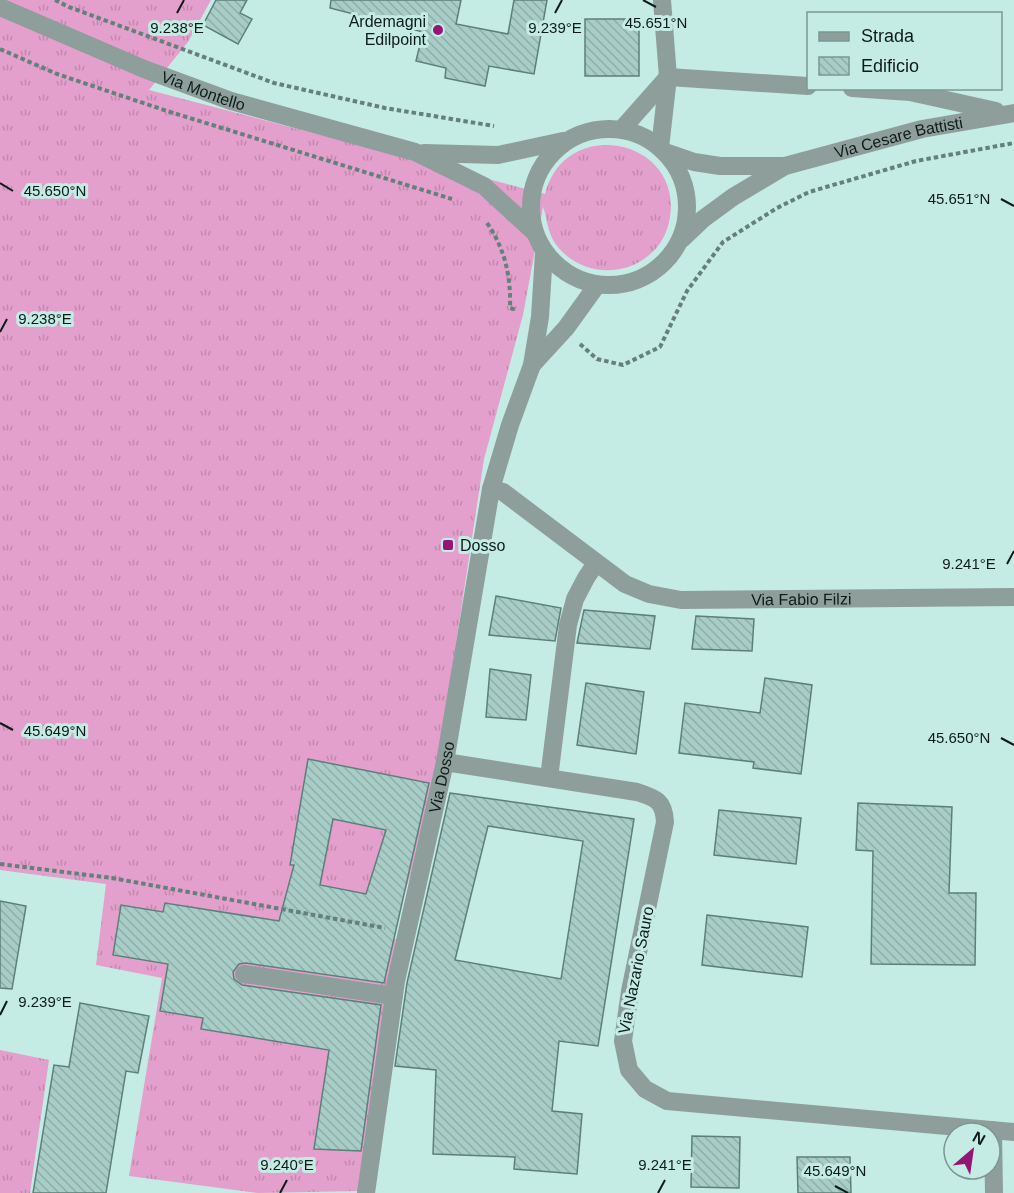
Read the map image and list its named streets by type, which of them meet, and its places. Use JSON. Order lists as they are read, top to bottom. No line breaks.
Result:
{"streets":{"street":["Via Montello","Via Cesare Battisti","Via Fabio Filzi","Via Dosso","Via Nazario Sauro"]},"crossings":[["Via Montello","Via Cesare Battisti"],["Via Montello","Via Dosso"],["Via Cesare Battisti","Via Dosso"],["Via Fabio Filzi","Via Dosso"],["Via Dosso","Via Nazario Sauro"]],"places":{"other":["Ardemagni Edilpoint"],"transit":["Dosso"]},"legend":["Strada","Edificio"],"north":"top right","coordinates":["45.651°N","9.238°E","9.239°E","45.650°N","9.241°E","45.649°N","9.240°E"]}
